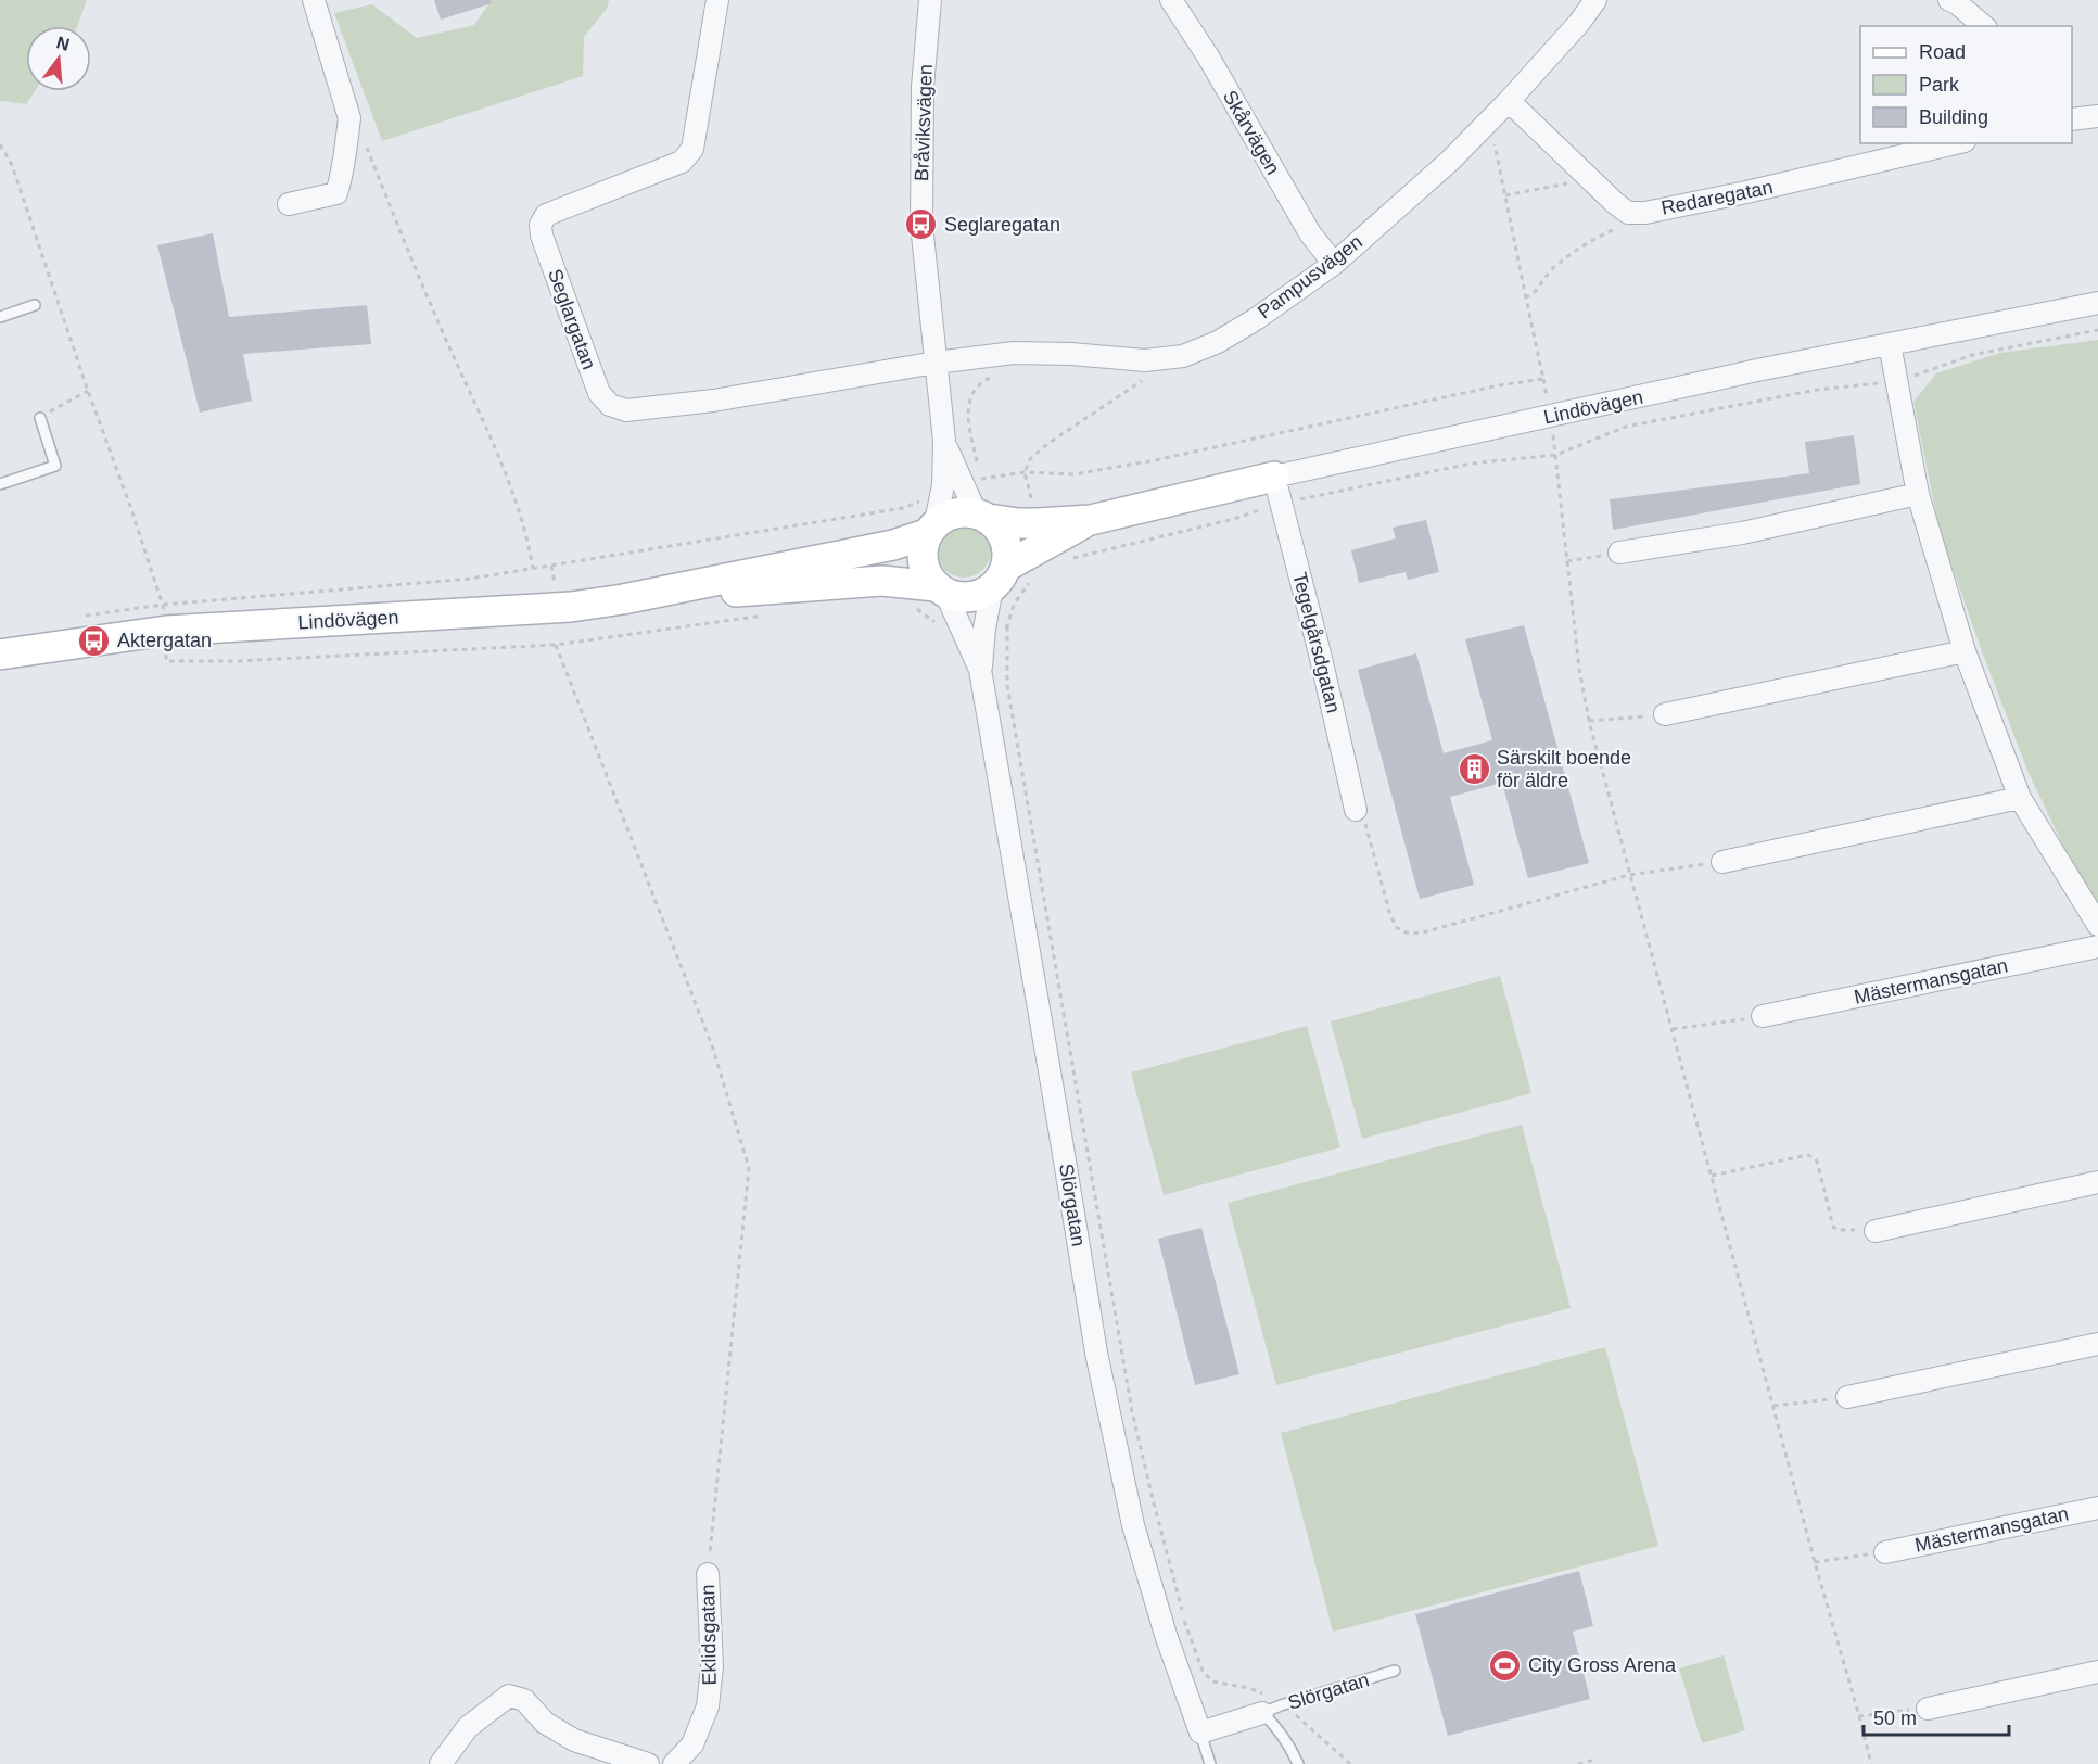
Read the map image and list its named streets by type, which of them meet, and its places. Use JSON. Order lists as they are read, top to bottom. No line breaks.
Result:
{"streets":{"main road":["Lindövägen"],"street":["Bråviksvägen","Skårvägen","Redaregatan","Pampusvägen","Seglargatan","Tegelgårsdgatan","Mästermansgatan","Slörgatan","Eklidsgatan"]},"crossings":[["Bråviksvägen","Pampusvägen"],["Bråviksvägen","Seglargatan"],["Bråviksvägen","Lindövägen"],["Bråviksvägen","Slörgatan"],["Skårvägen","Pampusvägen"],["Pampusvägen","Seglargatan"],["Lindövägen","Tegelgårsdgatan"],["Lindövägen","Slörgatan"]],"places":{"bus stop":["Seglaregatan","Aktergatan"],"building":["Särskilt boende för äldre"],"sports":["City Gross Arena"]},"legend":["Road","Park","Building"],"scale_bar":"50 m","north":"top"}
